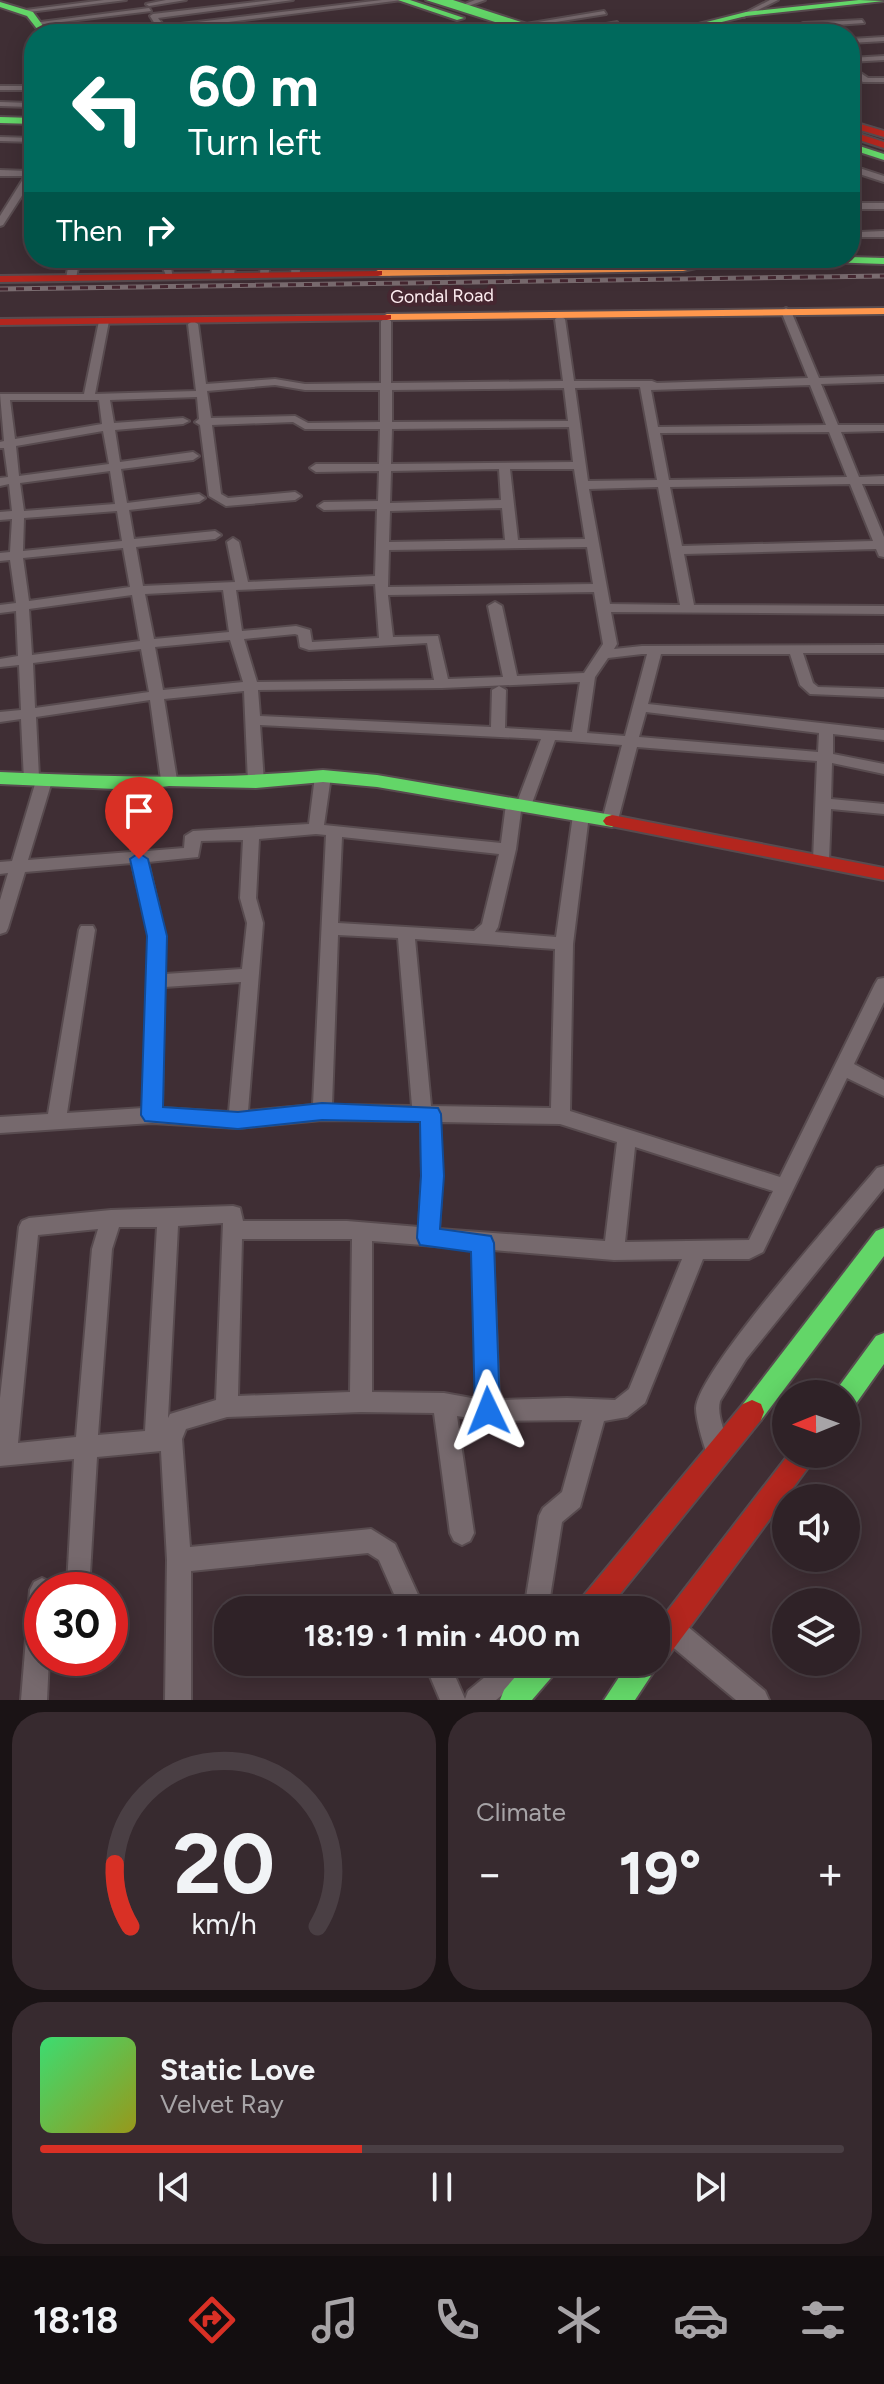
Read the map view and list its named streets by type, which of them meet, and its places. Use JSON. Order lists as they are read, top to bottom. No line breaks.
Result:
{"streets":{"main road":["Gondal Road"]},"north":"left","page":{"turn":["60 m","Turn left"],"then":"Then","limit":"30","trip":"18:19 · 1 min · 400 m","tile":"Climate","heat":["−","19°","+"],"song":["Static Love","Velvet Ray"],"tabs":"18:18","gauge":["20","km/h"]}}
